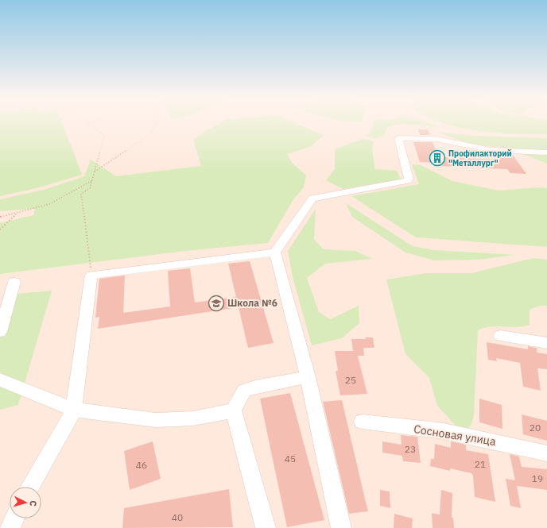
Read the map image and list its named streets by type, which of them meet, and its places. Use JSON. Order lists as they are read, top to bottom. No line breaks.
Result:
{"streets":{"street":["Сосновая улица"]},"places":{"building":["Профилакторий \"Металлург\""],"school or university":["Школа №6"]},"house_numbers":["25","20","23","45","21","46","19","40"],"north":"right"}
